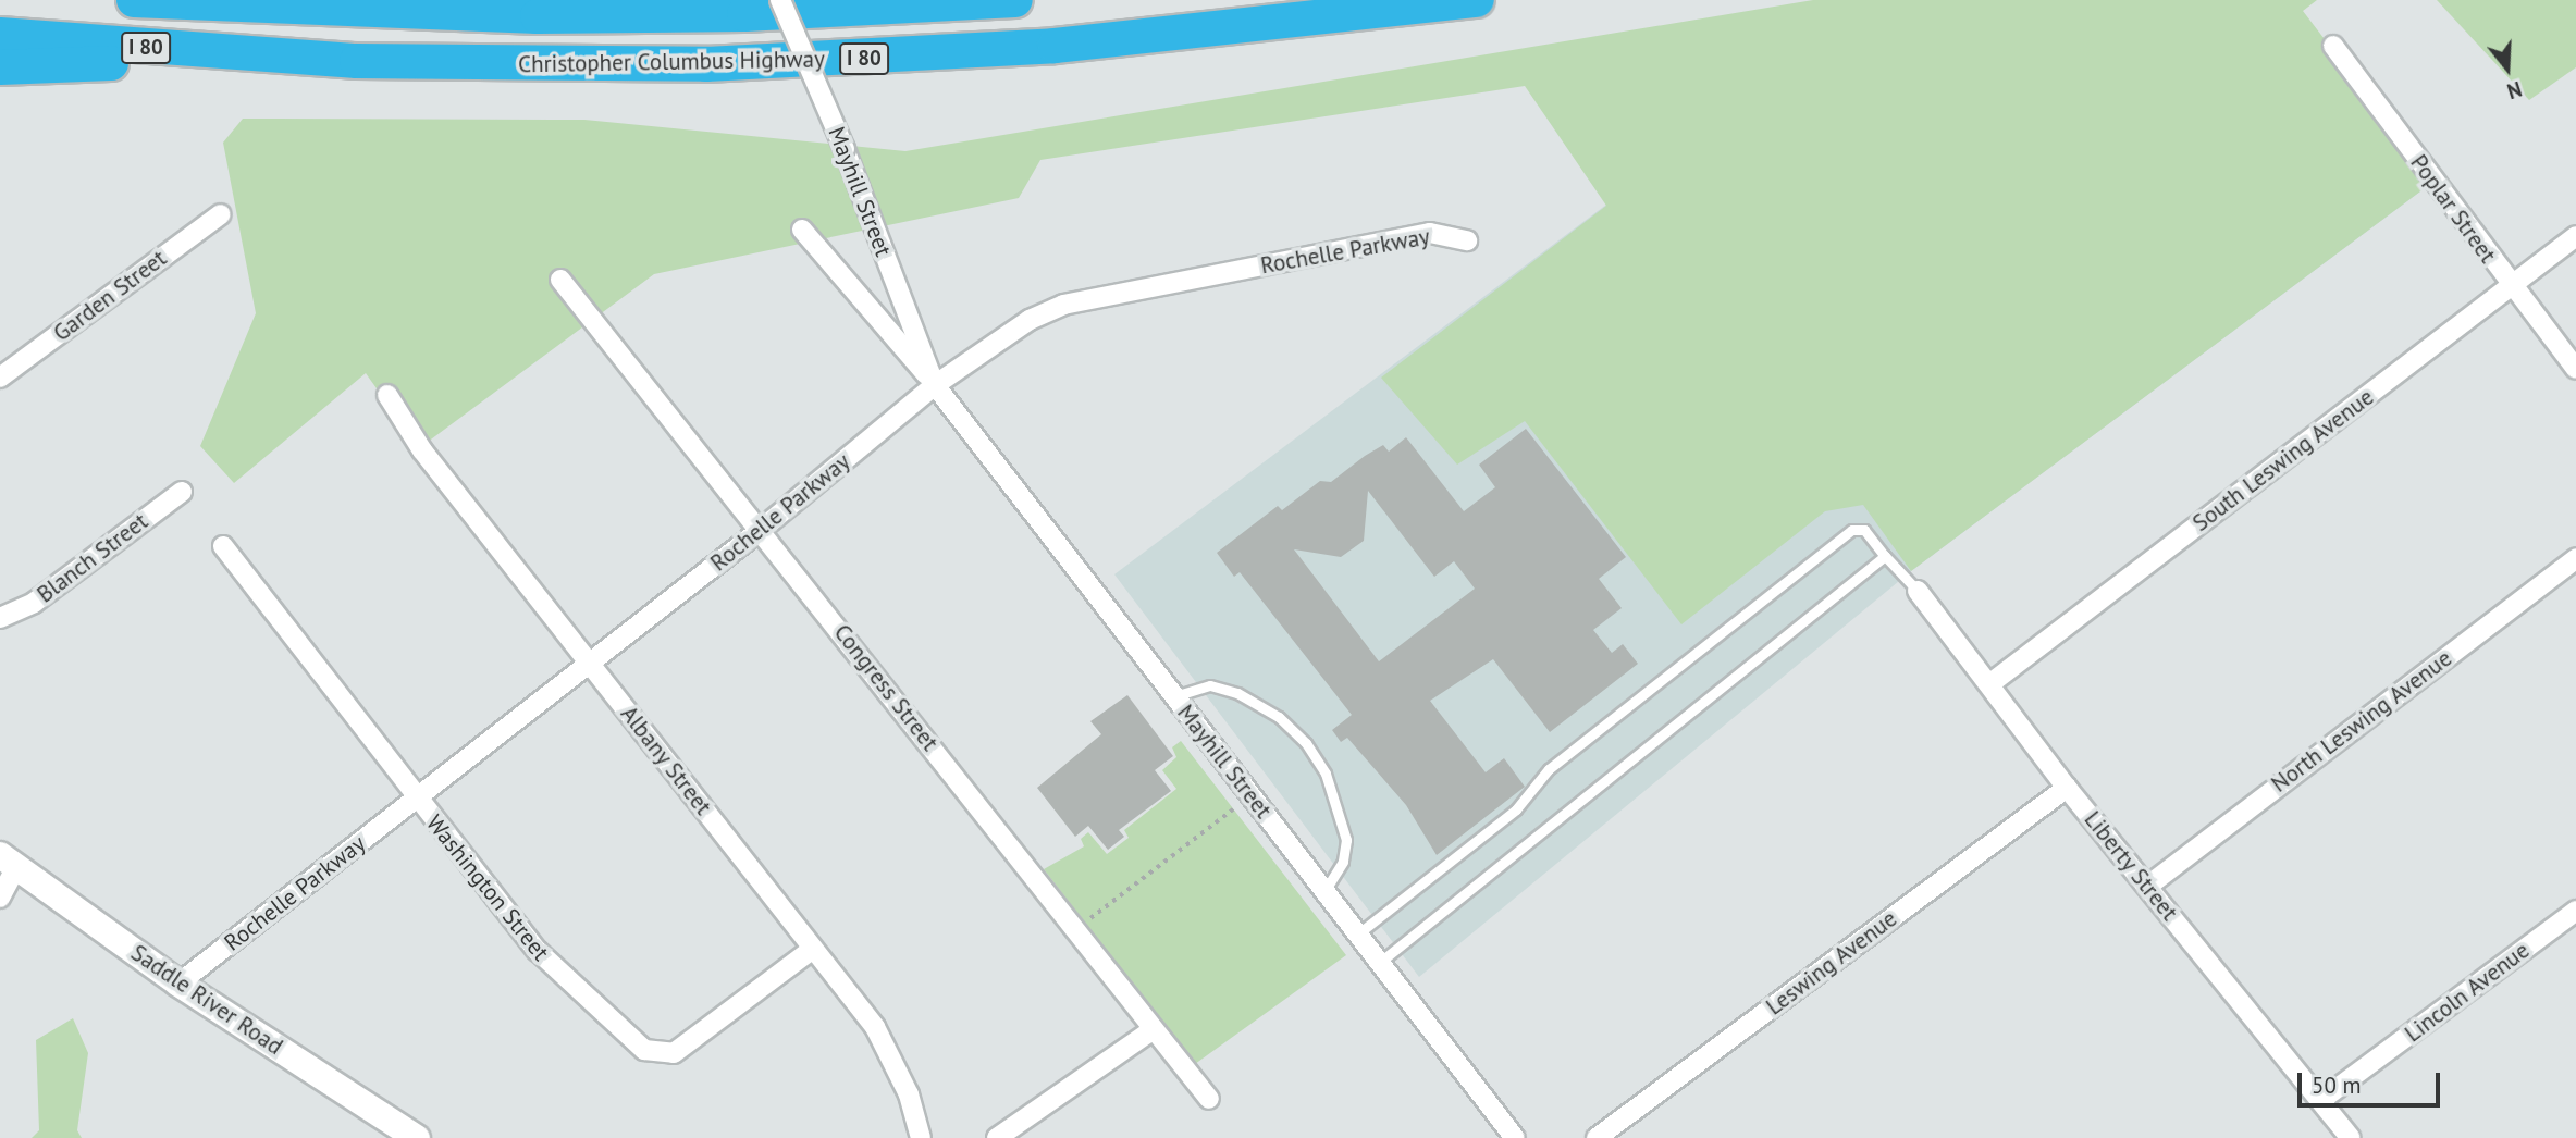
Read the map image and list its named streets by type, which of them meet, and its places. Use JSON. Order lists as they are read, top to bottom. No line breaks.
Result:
{"streets":{"highway":["I 80","Christopher Columbus Highway"],"street":["Mayhill Street","Poplar Street","Rochelle Parkway","Garden Street","South Leswing Avenue","Blanch Street","Congress Street","North Leswing Avenue","Albany Street","Liberty Street","Washington Street","Leswing Avenue","Lincoln Avenue","Saddle River Road"]},"crossings":[["Mayhill Street","Rochelle Parkway"],["Poplar Street","South Leswing Avenue"],["Rochelle Parkway","Congress Street"],["Rochelle Parkway","Albany Street"],["Rochelle Parkway","Washington Street"],["Rochelle Parkway","Saddle River Road"],["South Leswing Avenue","Liberty Street"],["North Leswing Avenue","Liberty Street"],["Albany Street","Washington Street"],["Liberty Street","Leswing Avenue"],["Liberty Street","Lincoln Avenue"]],"scale_bar":"50 m","north":"bottom"}
